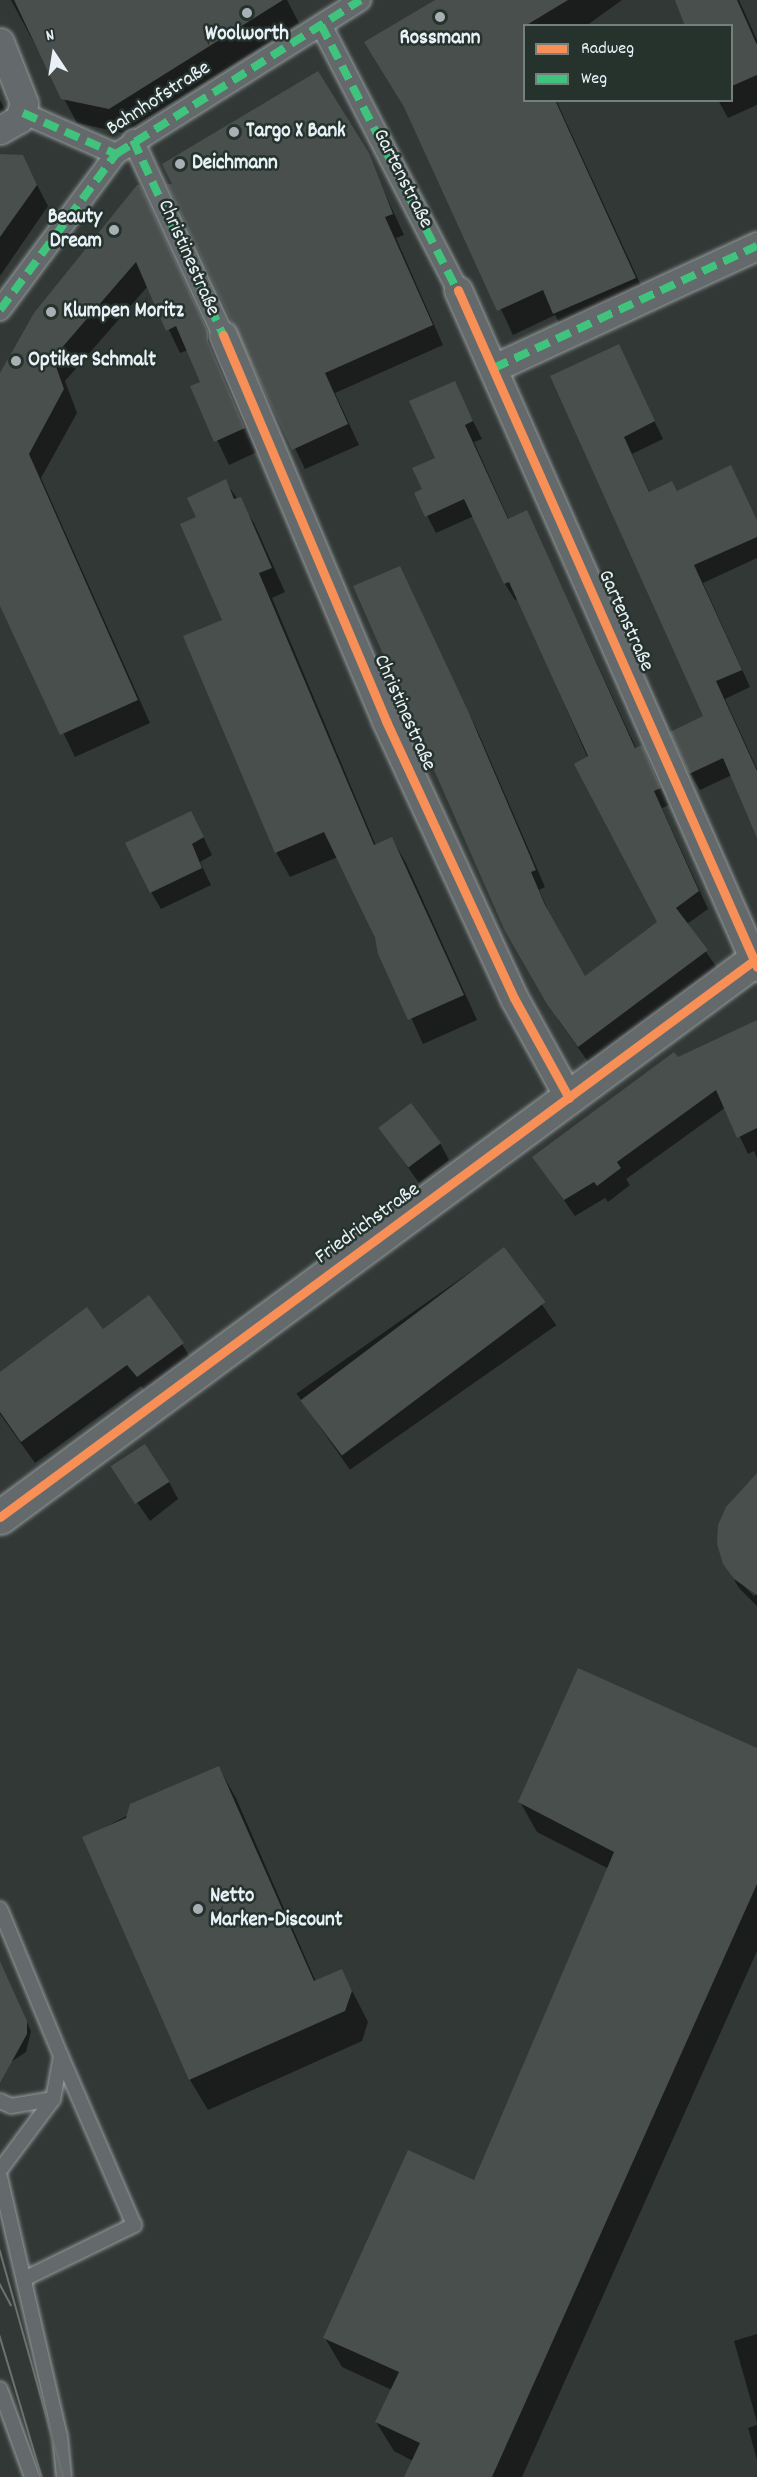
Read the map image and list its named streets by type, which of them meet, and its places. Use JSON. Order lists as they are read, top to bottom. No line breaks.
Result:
{"streets":{"main road":["Friedrichstraße"],"street":["Bahnhofstraße","Gartenstraße","Christinestraße"]},"crossings":[["Bahnhofstraße","Gartenstraße"],["Bahnhofstraße","Christinestraße"],["Gartenstraße","Friedrichstraße"],["Christinestraße","Friedrichstraße"]],"places":["Woolworth","Rossmann","Targo X Bank","Deichmann","Beauty Dream","Klumpen Moritz","Optiker Schmalt","Netto Marken-Discount"],"legend":["Radweg","Weg"],"north":"top"}
